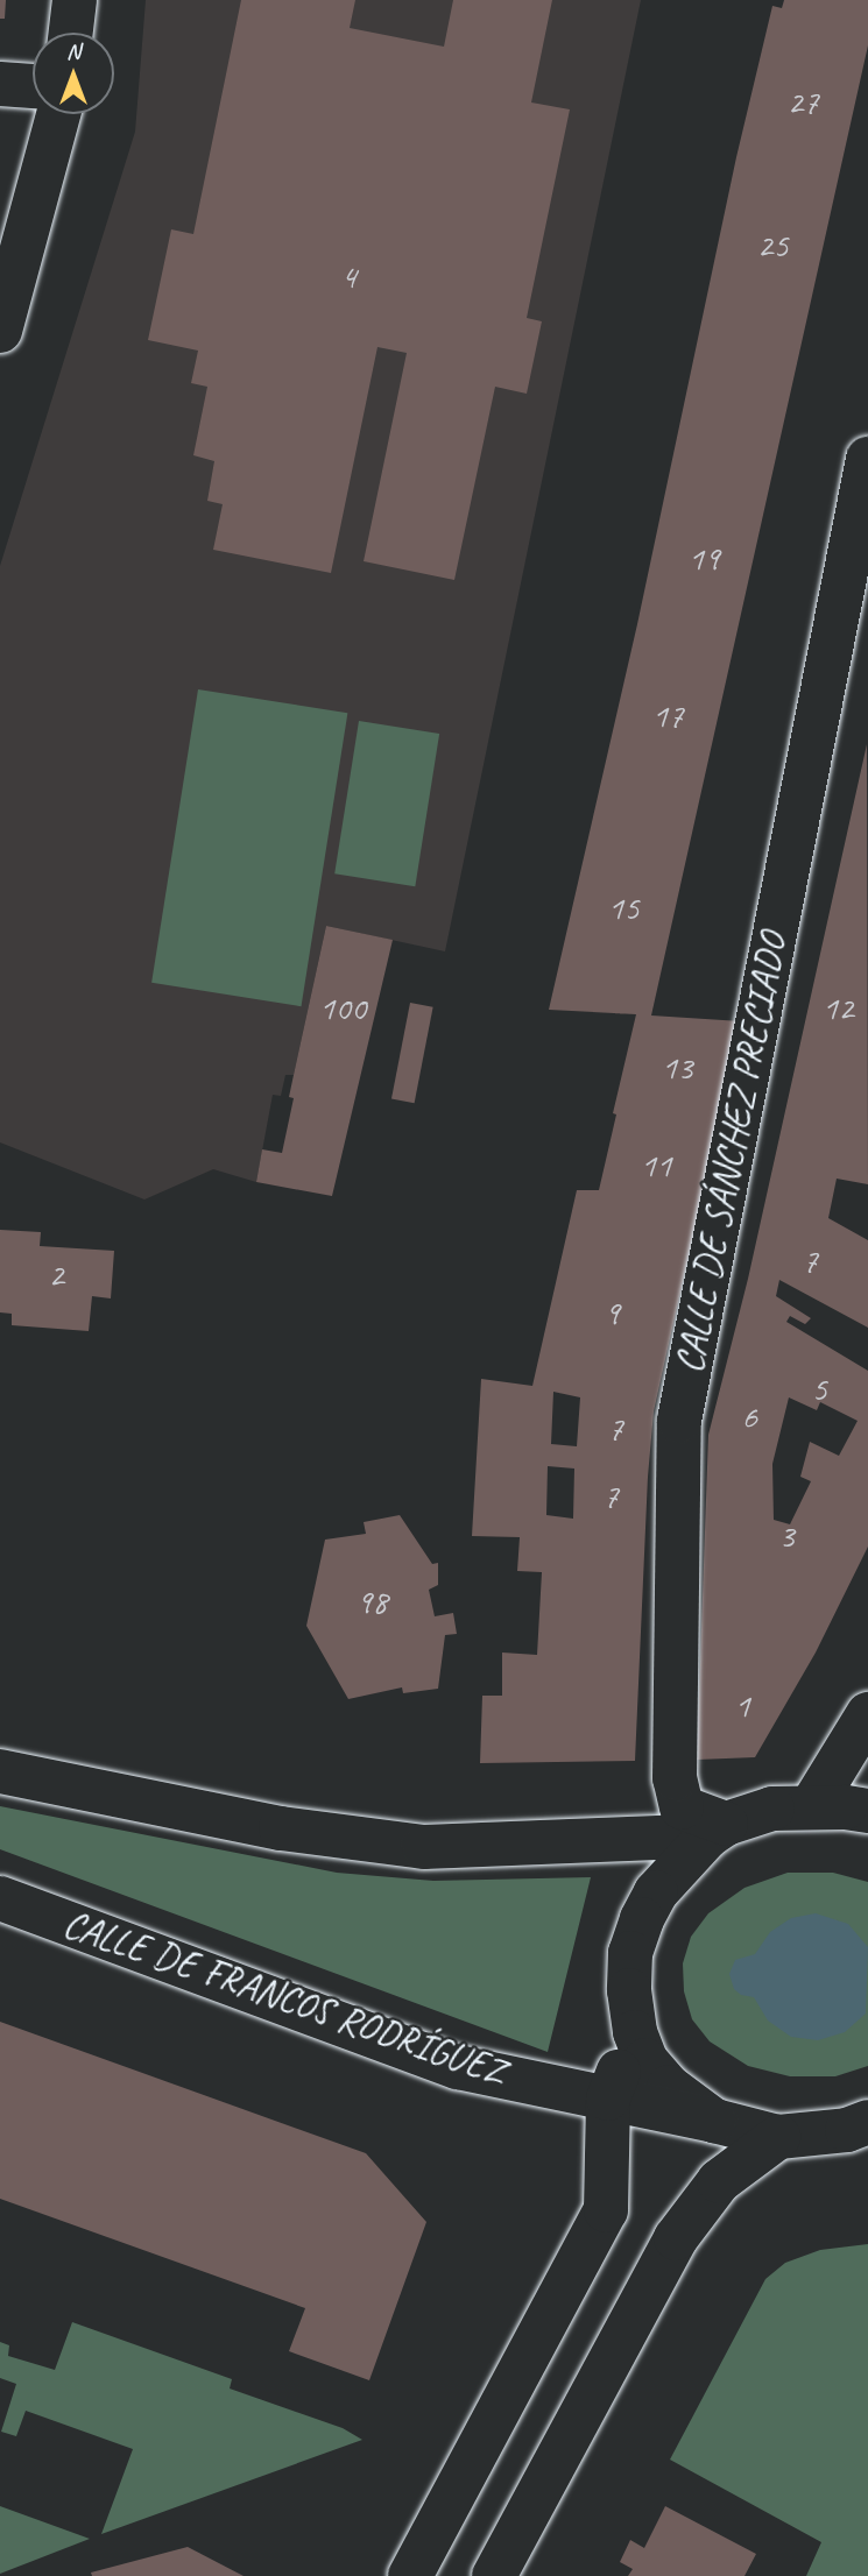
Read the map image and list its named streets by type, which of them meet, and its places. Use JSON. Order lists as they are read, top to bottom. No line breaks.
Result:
{"streets":{"street":["CALLE DE SÁNCHEZ PRECIADO","CALLE DE FRANCOS RODRÍGUEZ"]},"house_numbers":["27","25","4","19","17","15","100","12","13","11","7","2","9","5","6","7","7","3","98","1"],"north":"top"}
